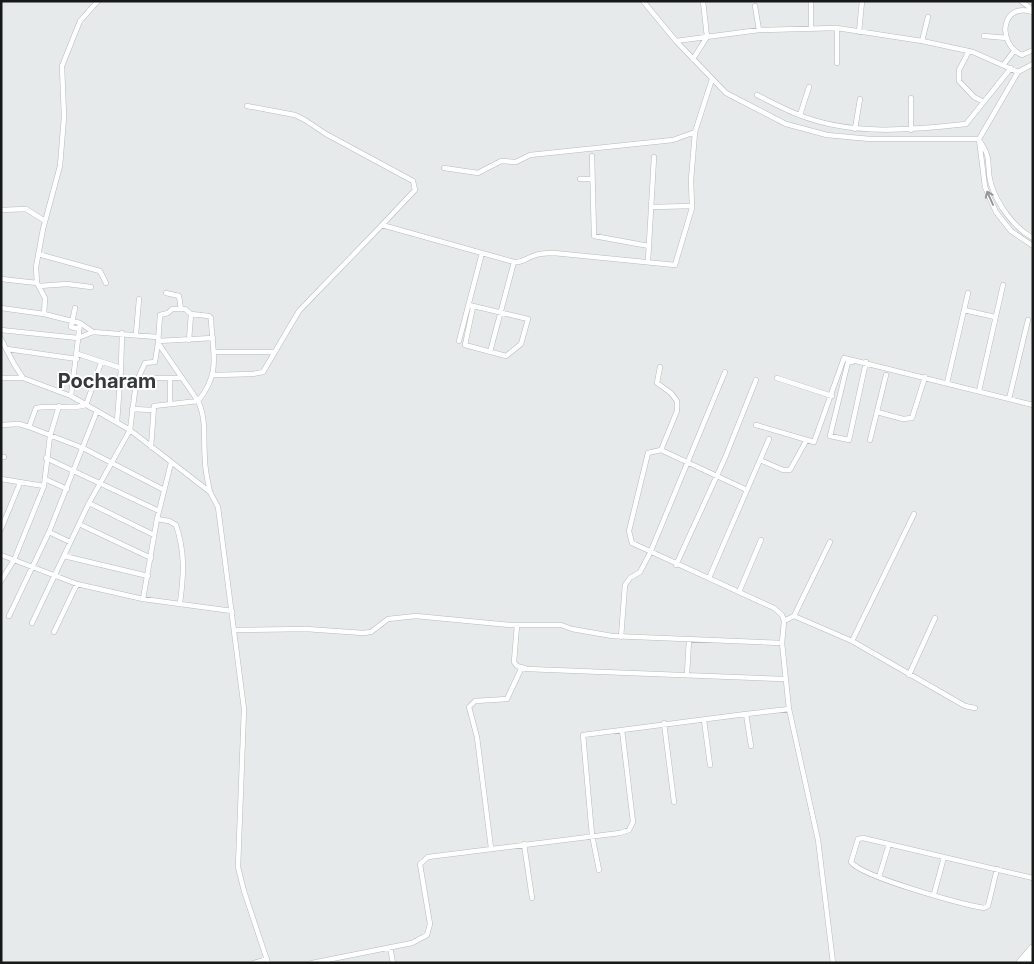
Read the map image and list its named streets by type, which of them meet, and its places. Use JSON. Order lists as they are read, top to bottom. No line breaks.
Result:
{"districts":["Pocharam"]}
